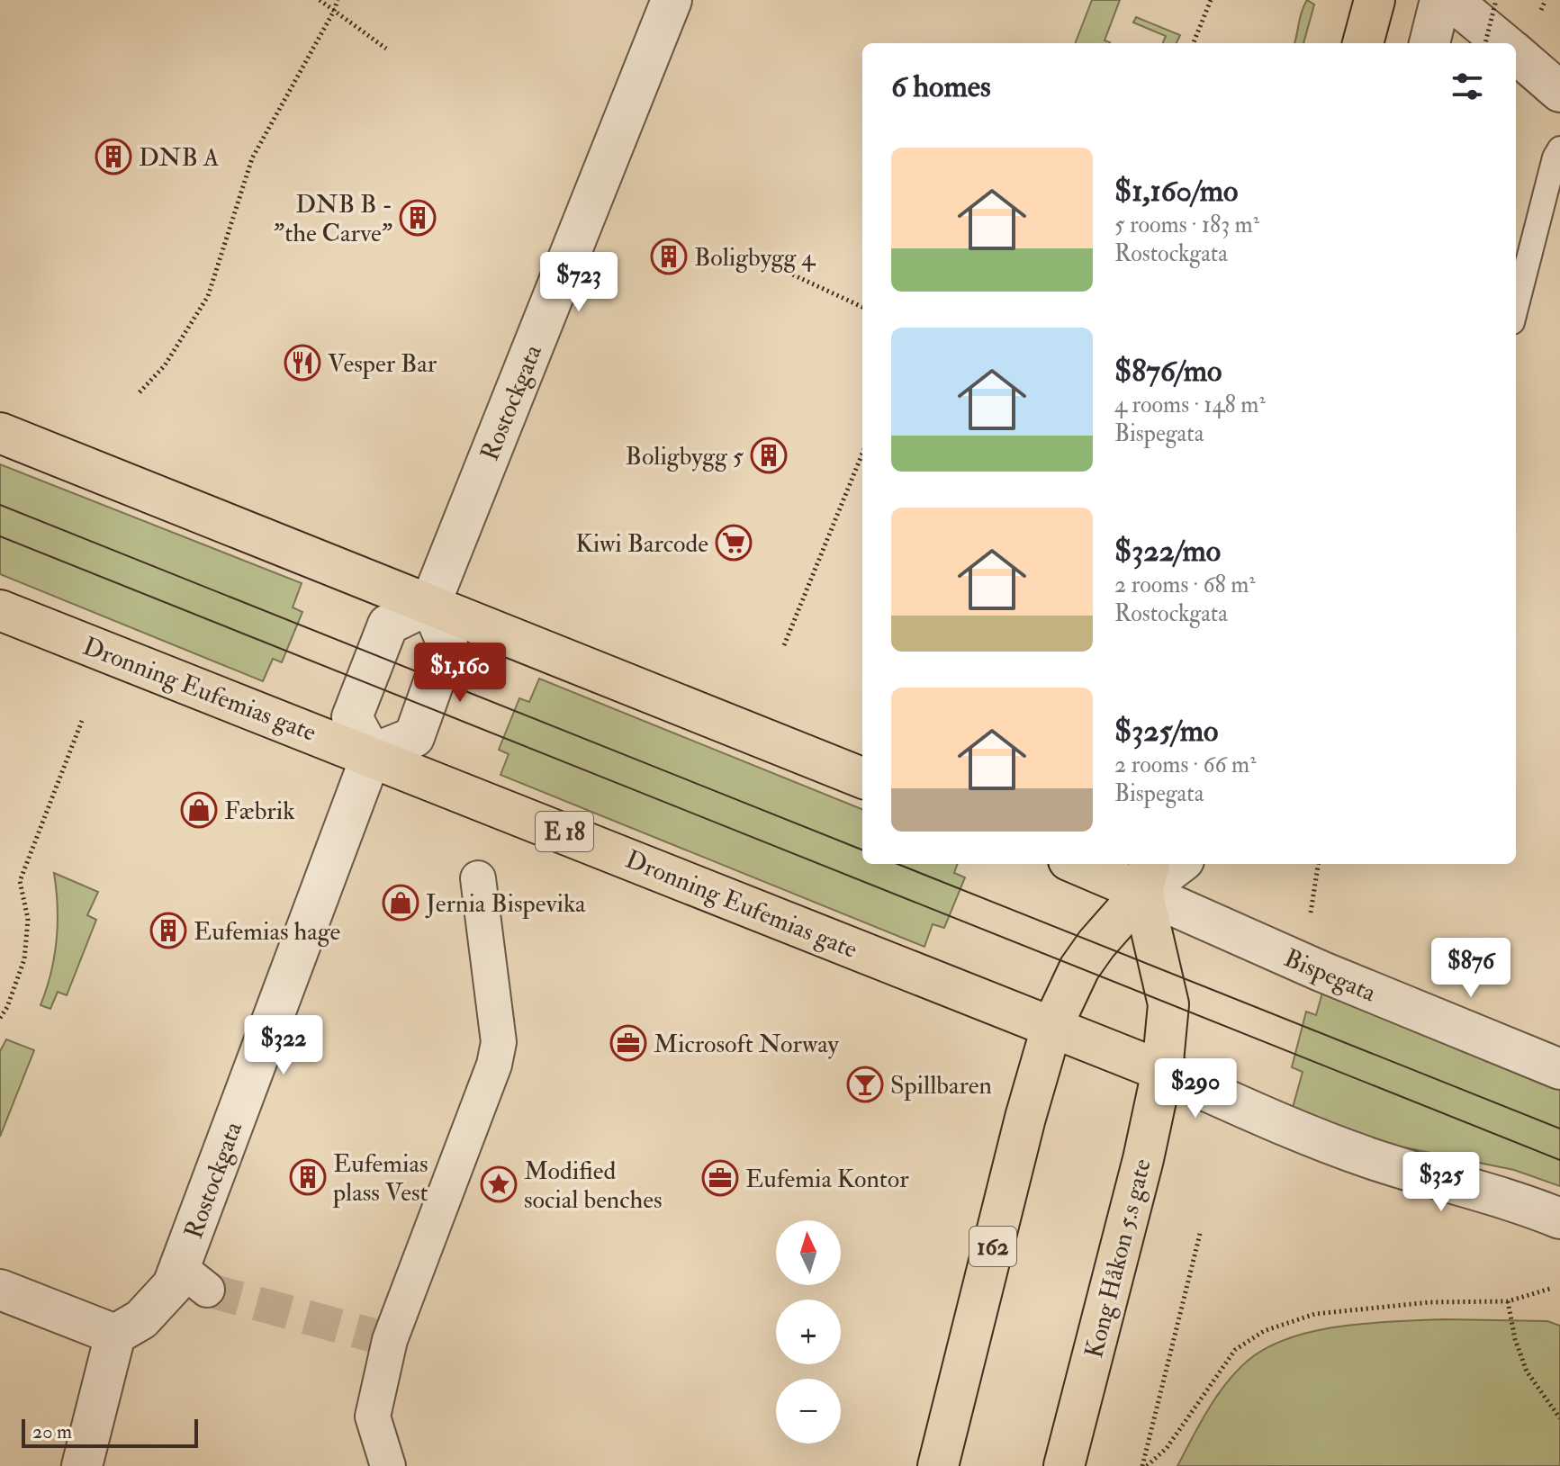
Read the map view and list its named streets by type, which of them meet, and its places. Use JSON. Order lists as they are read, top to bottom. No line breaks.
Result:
{"streets":{"highway":["Dronning Eufemias gate","E 18","162","Kong Håkon 5.s gate"],"street":["Rostockgata","Bispegata"]},"crossings":[["Rostockgata","Dronning Eufemias gate"],["Dronning Eufemias gate","162"],["Dronning Eufemias gate","Kong Håkon 5.s gate"],["Bispegata","162"],["Bispegata","Kong Håkon 5.s gate"],["162","Kong Håkon 5.s gate"]],"places":{"building":["DNB A","DNB B - \"the Carve\"","Boligbygg 4","Boligbygg 5","Eufemias hage","Eufemias plass Vest"],"restaurant":["Vesper Bar"],"supermarket":["Kiwi Barcode"],"shop":["Fæbrik","Jernia Bispevika"],"office":["Microsoft Norway","Eufemia Kontor"],"bar":["Spillbaren"],"place":["Modified social benches"]},"scale_bar":"20 m","north":"top","page":{"heading":"6 homes","list":[{"name":"$1,160/mo","note":"5 rooms · 183 m² · Rostockgata"},{"name":"$876/mo","note":"4 rooms · 148 m² · Bispegata"},{"name":"$322/mo","note":"2 rooms · 68 m² · Rostockgata"},{"name":"$325/mo","note":"2 rooms · 66 m² · Bispegata"}],"price":["$723","$1,160","$876","$322","$290","$325"],"map_buttons":["+","−"],"scale":"20 m"}}
